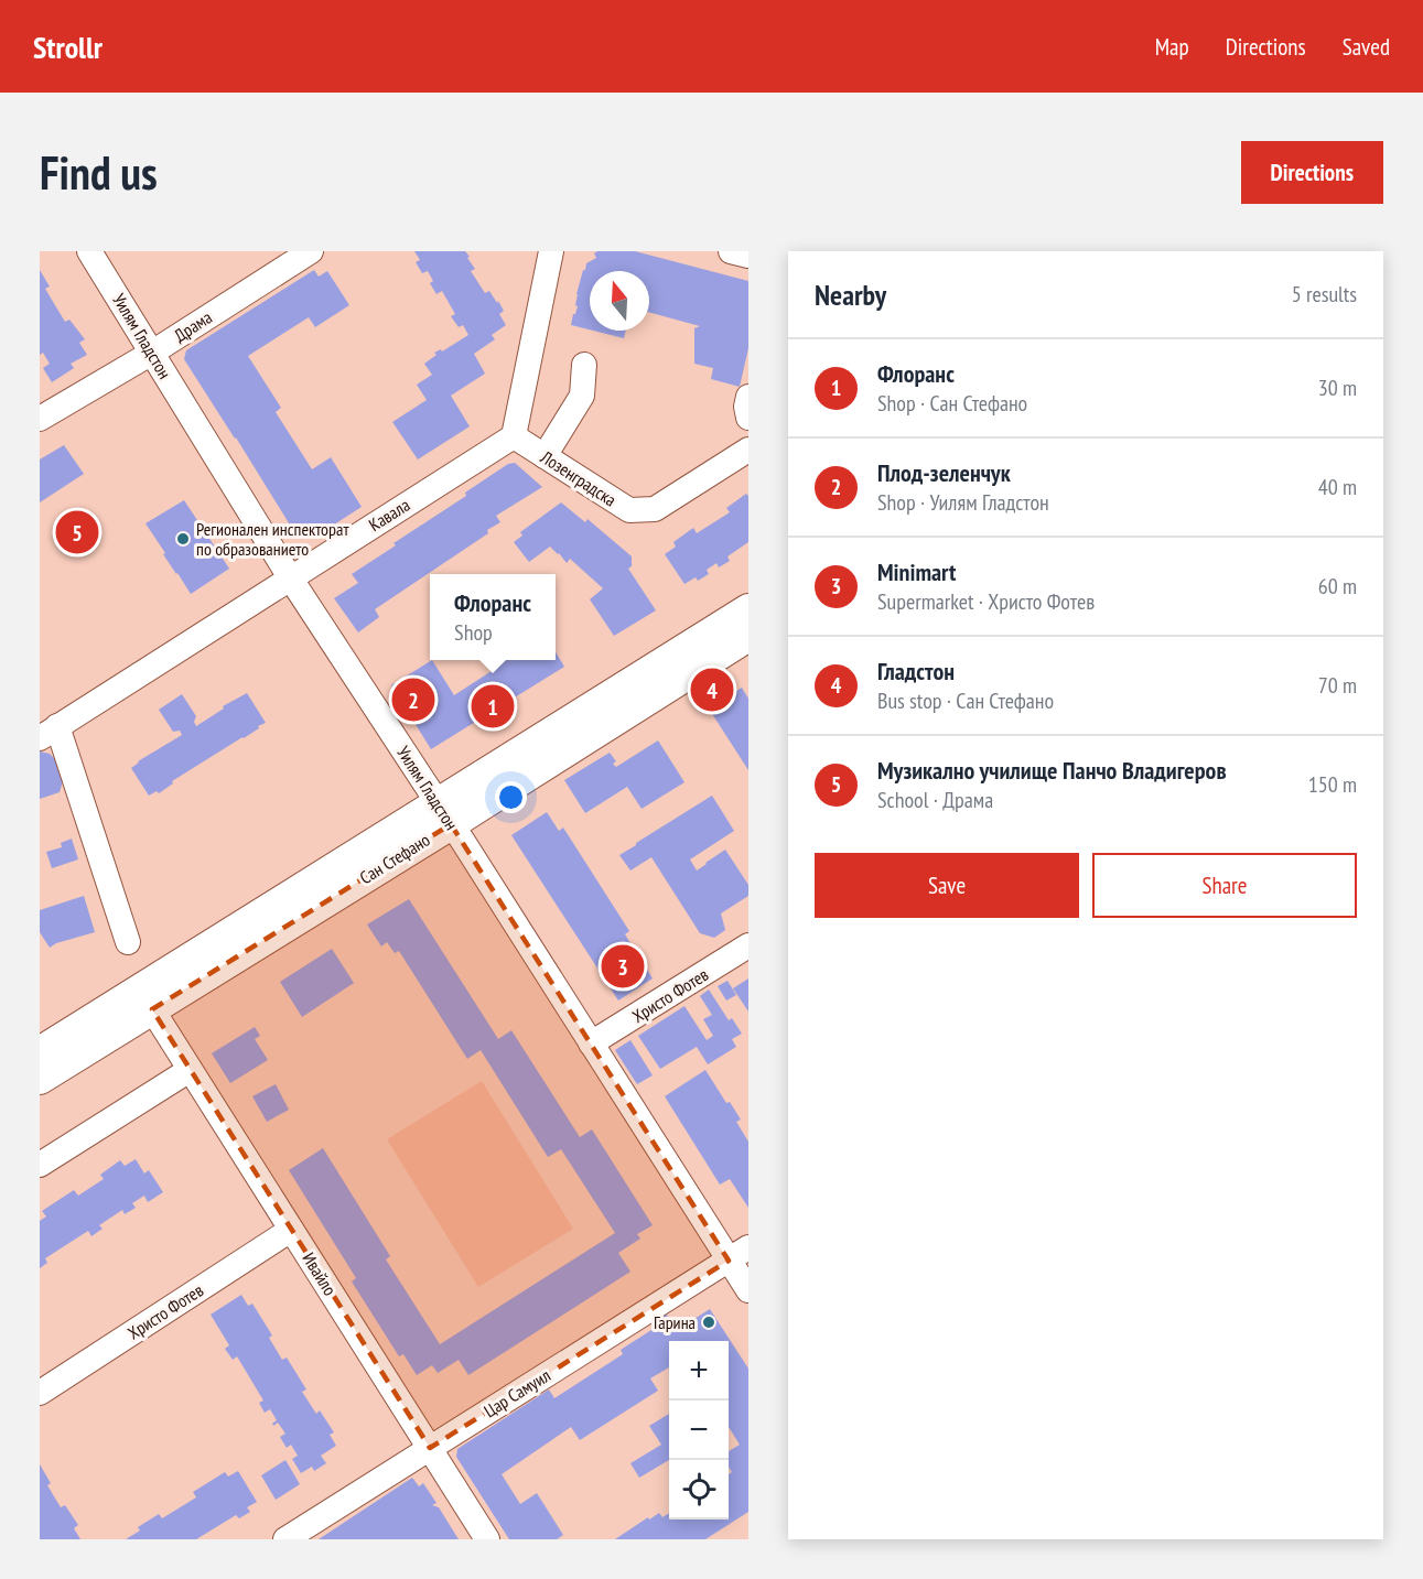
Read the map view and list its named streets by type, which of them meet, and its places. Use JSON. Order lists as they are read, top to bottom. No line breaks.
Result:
{"streets":{"main road":["Сан Стефано"],"street":["Драма","Уилям Гладстон","Лозенградска","Кавала","Христо Фотев","Ивайло","Цар Самуил"]},"crossings":[["Драма","Уилям Гладстон"],["Уилям Гладстон","Кавала"],["Уилям Гладстон","Сан Стефано"],["Уилям Гладстон","Христо Фотев"],["Уилям Гладстон","Цар Самуил"],["Лозенградска","Кавала"],["Сан Стефано","Ивайло"],["Христо Фотев","Ивайло"],["Ивайло","Цар Самуил"]],"places":["Регионален инспекторат по образованието","Гарина"],"north":"top","page":{"header":"Strollr","nav":["Map","Directions","Saved"],"buttons":["Directions",["Save","Share"]],"title":"Find us","heading":["Nearby","5 results"],"list":[{"mark":"1","name":"Флоранс","note":"Shop · Сан Стефано","value":"30 m"},{"mark":"2","name":"Плод-зеленчук","note":"Shop · Уилям Гладстон","value":"40 m"},{"mark":"3","name":"Minimart","note":"Supermarket · Христо Фотев","value":"60 m"},{"mark":"4","name":"Гладстон","note":"Bus stop · Сан Стефано","value":"70 m"},{"mark":"5","name":"Музикално училище Панчо Владигеров","note":"School · Драма","value":"150 m"}],"pins":["5","4","2","1","3"],"popup":["Флоранс","Shop"],"map_buttons":["+","−"]}}
